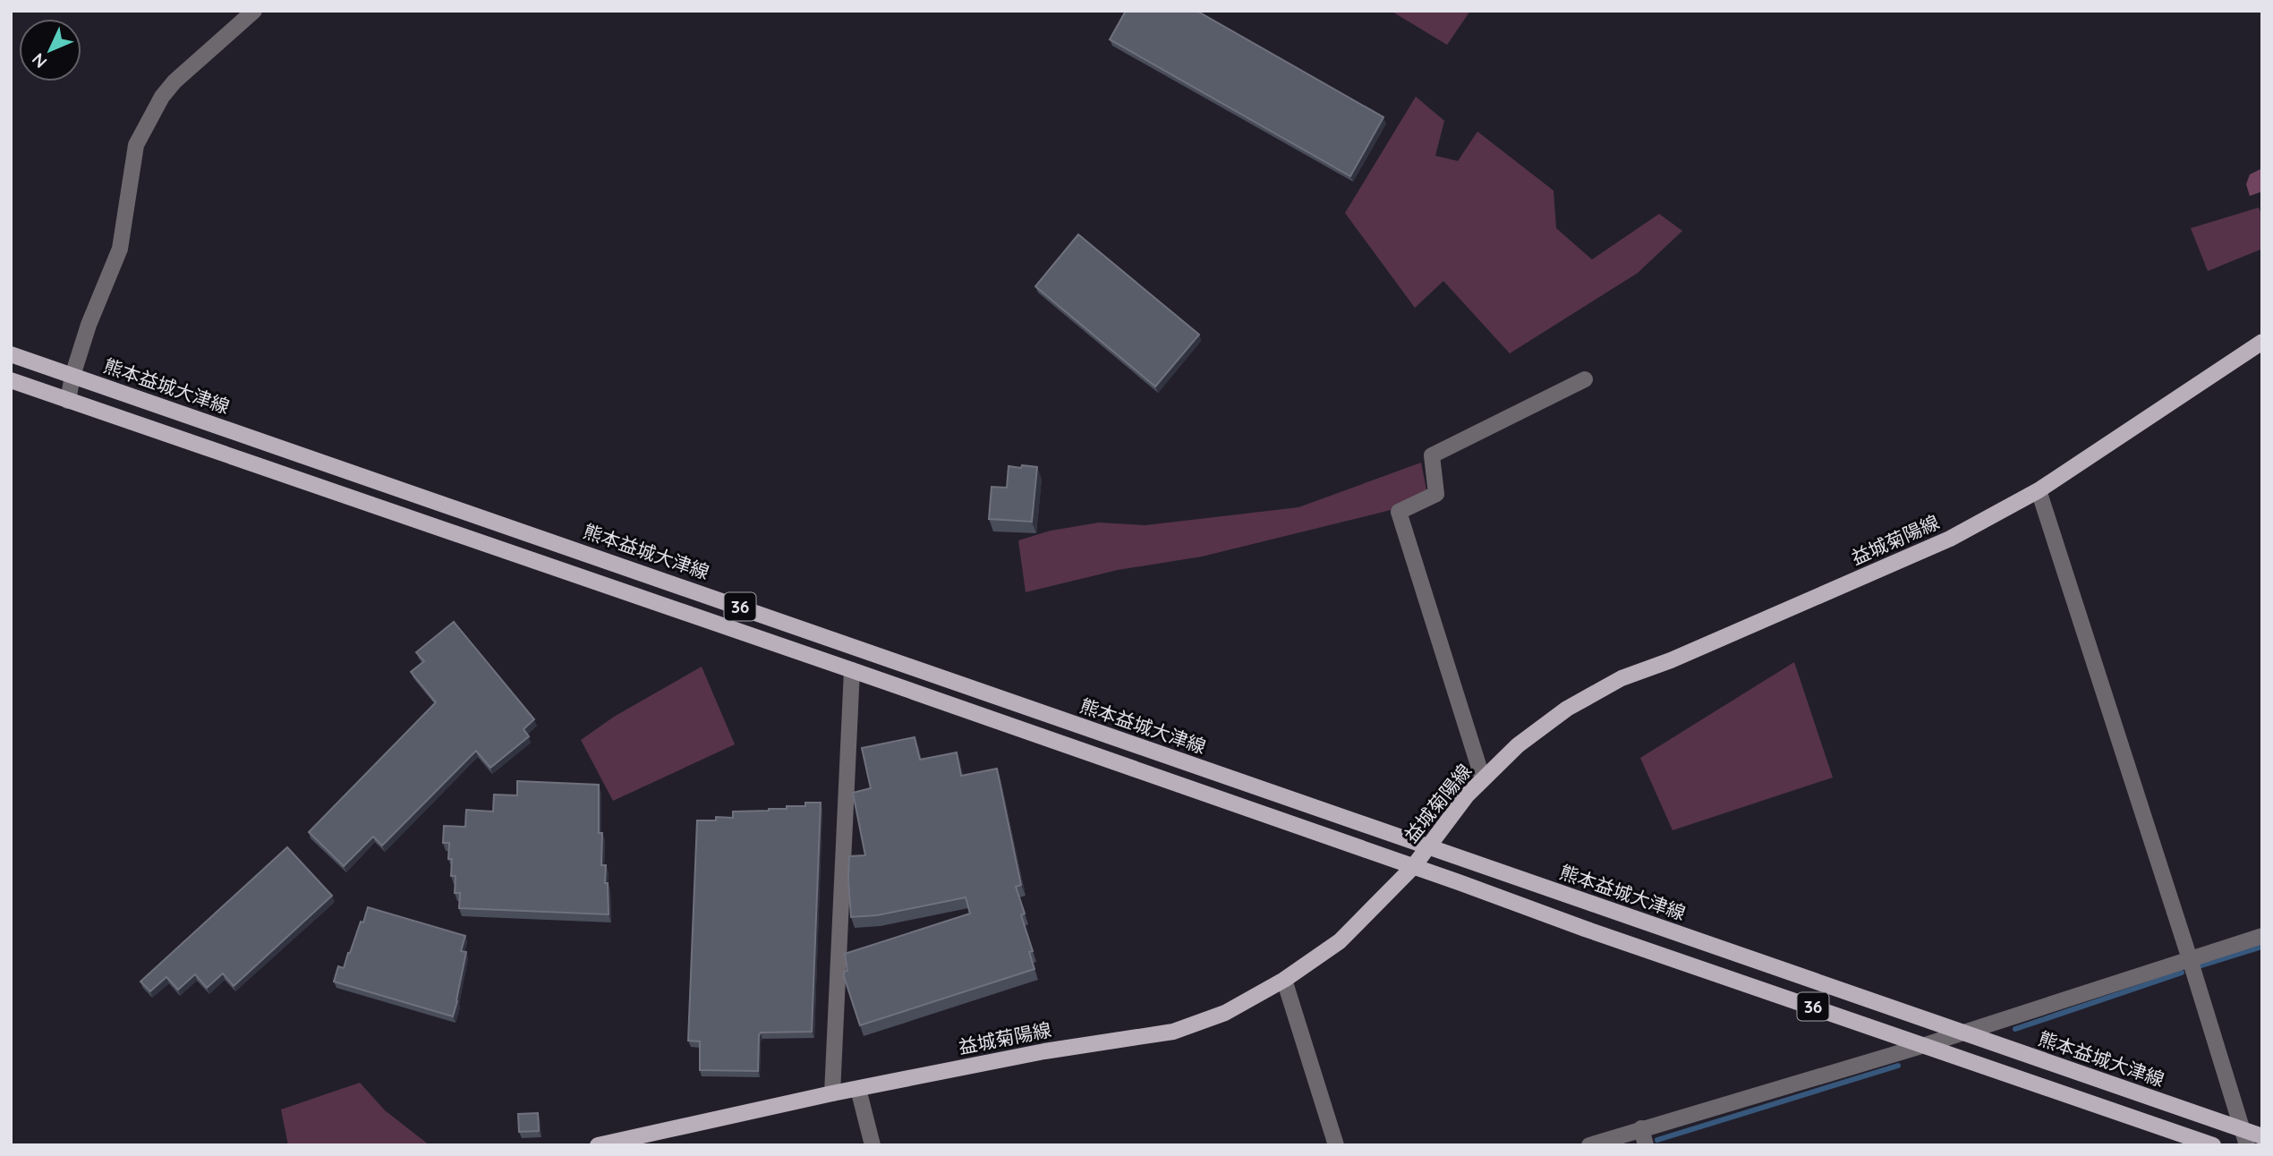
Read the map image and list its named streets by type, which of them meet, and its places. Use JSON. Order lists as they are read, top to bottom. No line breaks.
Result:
{"streets":{"main road":["熊本益城大津線","益城菊陽線","36"]},"crossings":[["熊本益城大津線","益城菊陽線"],["益城菊陽線","36"]],"north":"bottom left"}
